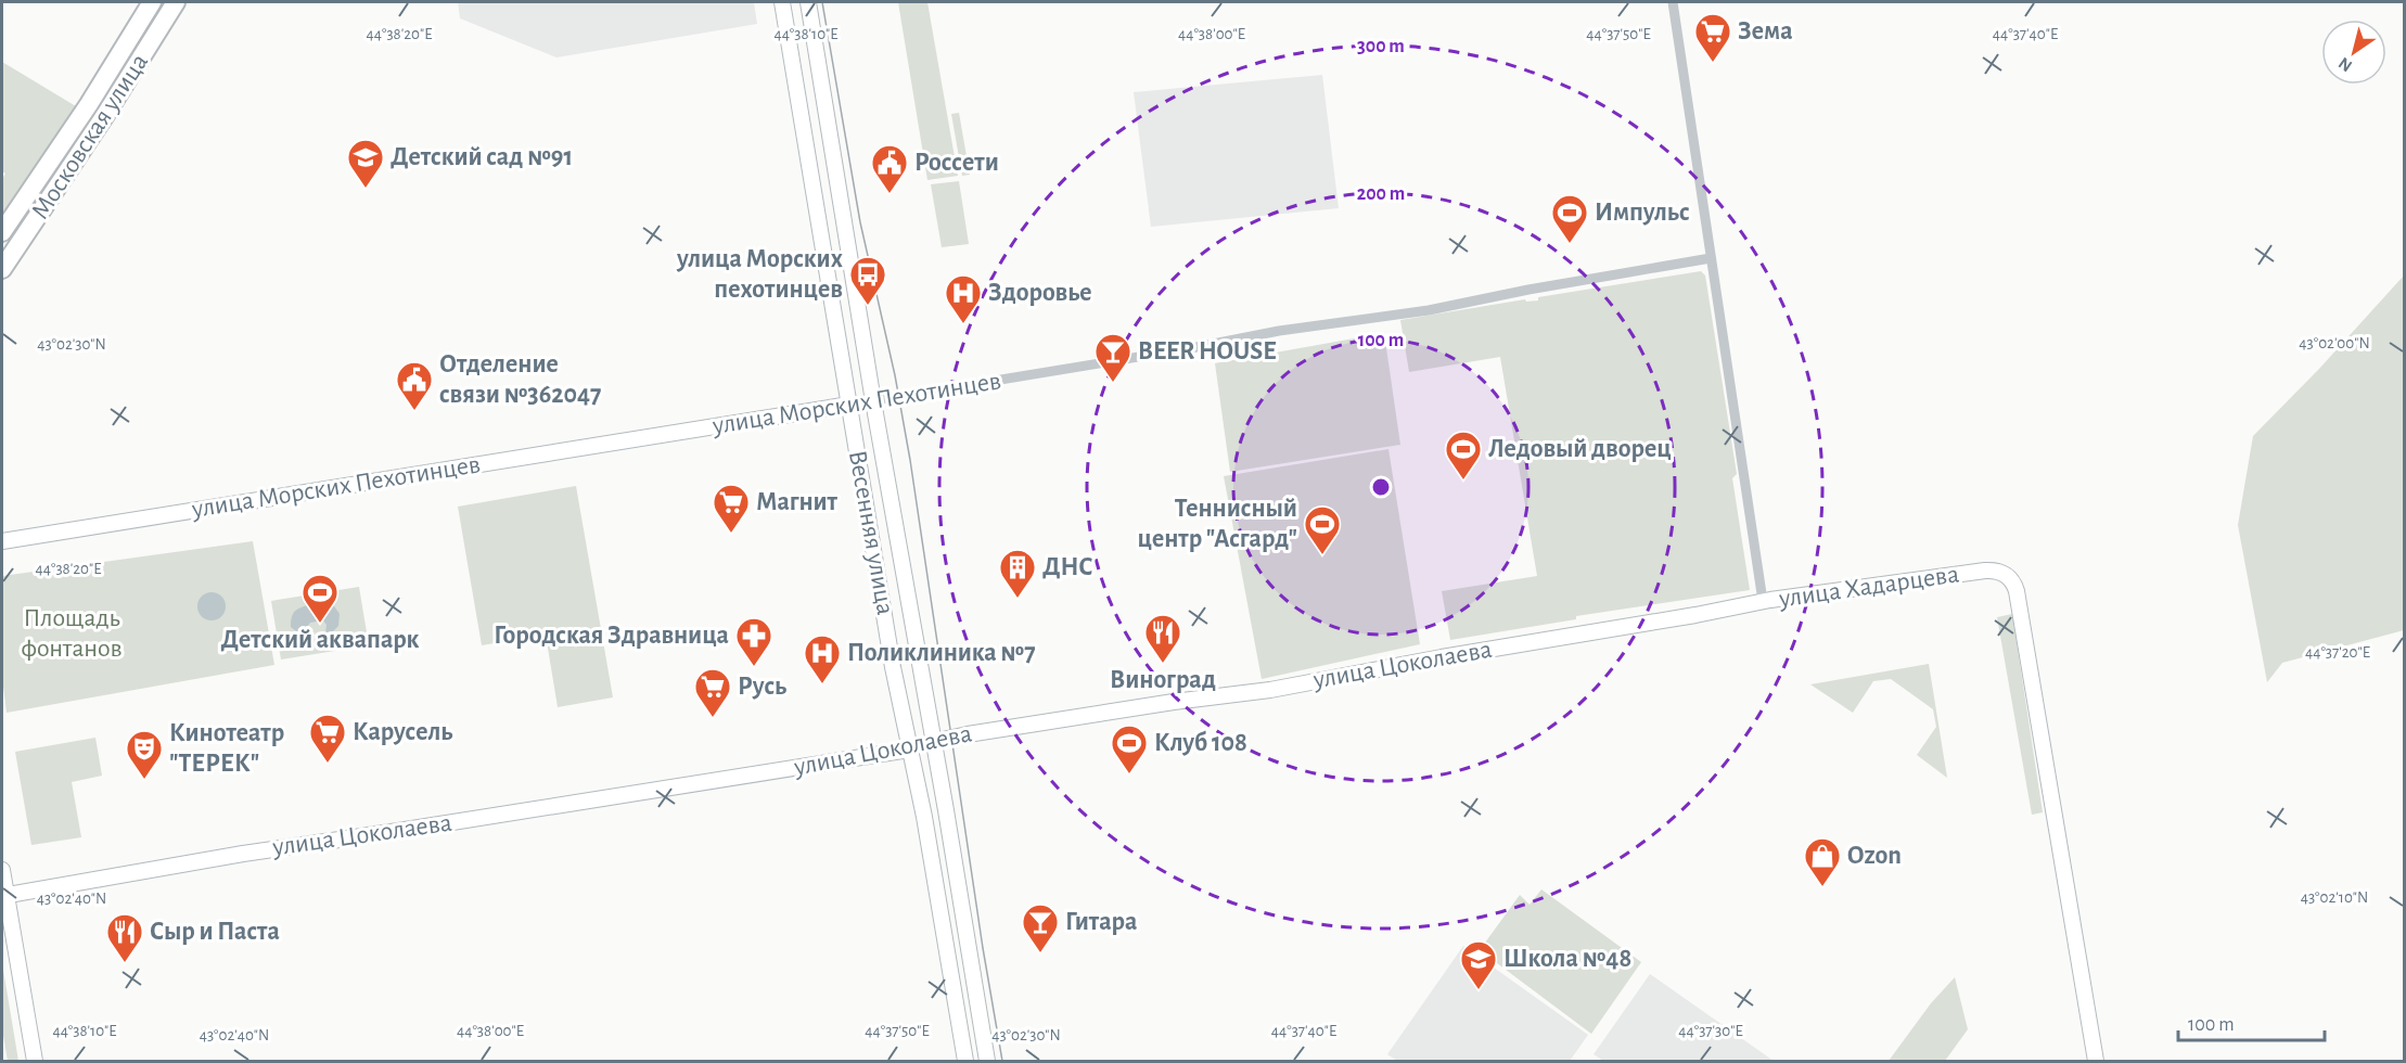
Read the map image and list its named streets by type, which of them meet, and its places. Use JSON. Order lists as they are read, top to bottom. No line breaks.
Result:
{"streets":{"highway":["Московская улица"],"street":["улица Морских Пехотинцев","Весенняя улица","улица Хадарцева","улица Цоколаева"]},"crossings":[["улица Морских Пехотинцев","Весенняя улица"],["улица Морских Пехотинцев","улица Хадарцева"],["Весенняя улица","улица Цоколаева"],["улица Хадарцева","улица Цоколаева"]],"parks":["Площадь фонтанов"],"places":{"supermarket":["Зема","Магнит","Русь","Карусель"],"school or university":["Детский сад №91","Школа №48"],"public building":["Россети","Отделение связи №362047"],"sports":["Импульс","Ледовый дворец","Теннисный центр \"Асгард\"","Детский аквапарк","Клуб 108"],"bus stop":["улица Морских пехотинцев"],"hospital":["Здоровье","Поликлиника №7"],"bar":["BEER HOUSE","Гитара"],"building":["ДНС"],"restaurant":["Виноград","Сыр и Паста"],"pharmacy":["Городская Здравница"],"theatre":["Кинотеатр \"ТЕРЕК\""],"shop":["Ozon"]},"scale_bar":"100 m","north":"bottom left","coordinates":["44°38'20\"E","44°38'10\"E","44°38'00\"E","44°37'50\"E","44°37'40\"E","43°02'00\"N","43°02'30\"N","44°37'20\"E","43°02'10\"N","43°02'40\"N","44°37'30\"E"],"rings":["300 m","200 m","100 m"]}
